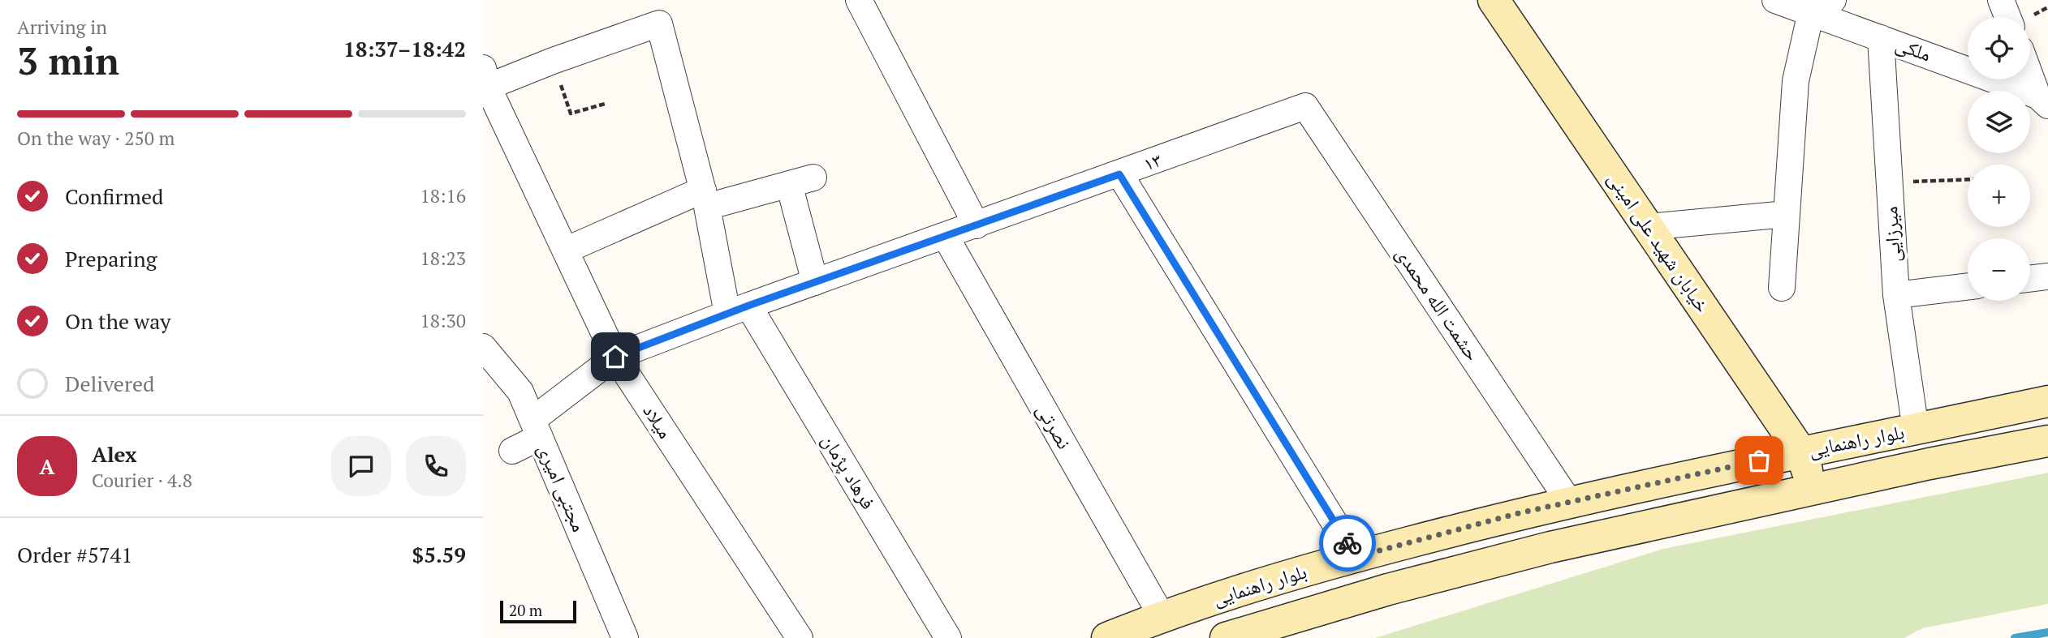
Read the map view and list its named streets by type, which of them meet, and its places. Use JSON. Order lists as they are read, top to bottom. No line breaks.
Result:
{"streets":{"main road":["خیابان شهید علی امینی","بلوار راهنمایی"],"street":["ملکی","۱۳","میرزایی","حشمت الله محمدی","میلاد","نصرتی","فرهاد پژمان","مجتبی امیری"]},"crossings":[["ملکی","میرزایی"],["۱۳","حشمت الله محمدی"],["۱۳","میلاد"],["۱۳","نصرتی"],["۱۳","فرهاد پژمان"],["۱۳","مجتبی امیری"],["میرزایی","بلوار راهنمایی"],["خیابان شهید علی امینی","بلوار راهنمایی"],["حشمت الله محمدی","بلوار راهنمایی"],["نصرتی","بلوار راهنمایی"]],"scale_bar":"20 m","page":{"heading":["3 min","Arriving in","18:37–18:42"],"panel":["Alex","Courier · 4.8","Order #5741","$5.59"],"map_buttons":["+","−"],"bar":"On the way · 250 m","list":[["Confirmed","18:16"],["Preparing","18:23"],["On the way","18:30"],"Delivered"],"round":"A","scale":"20 m"}}
